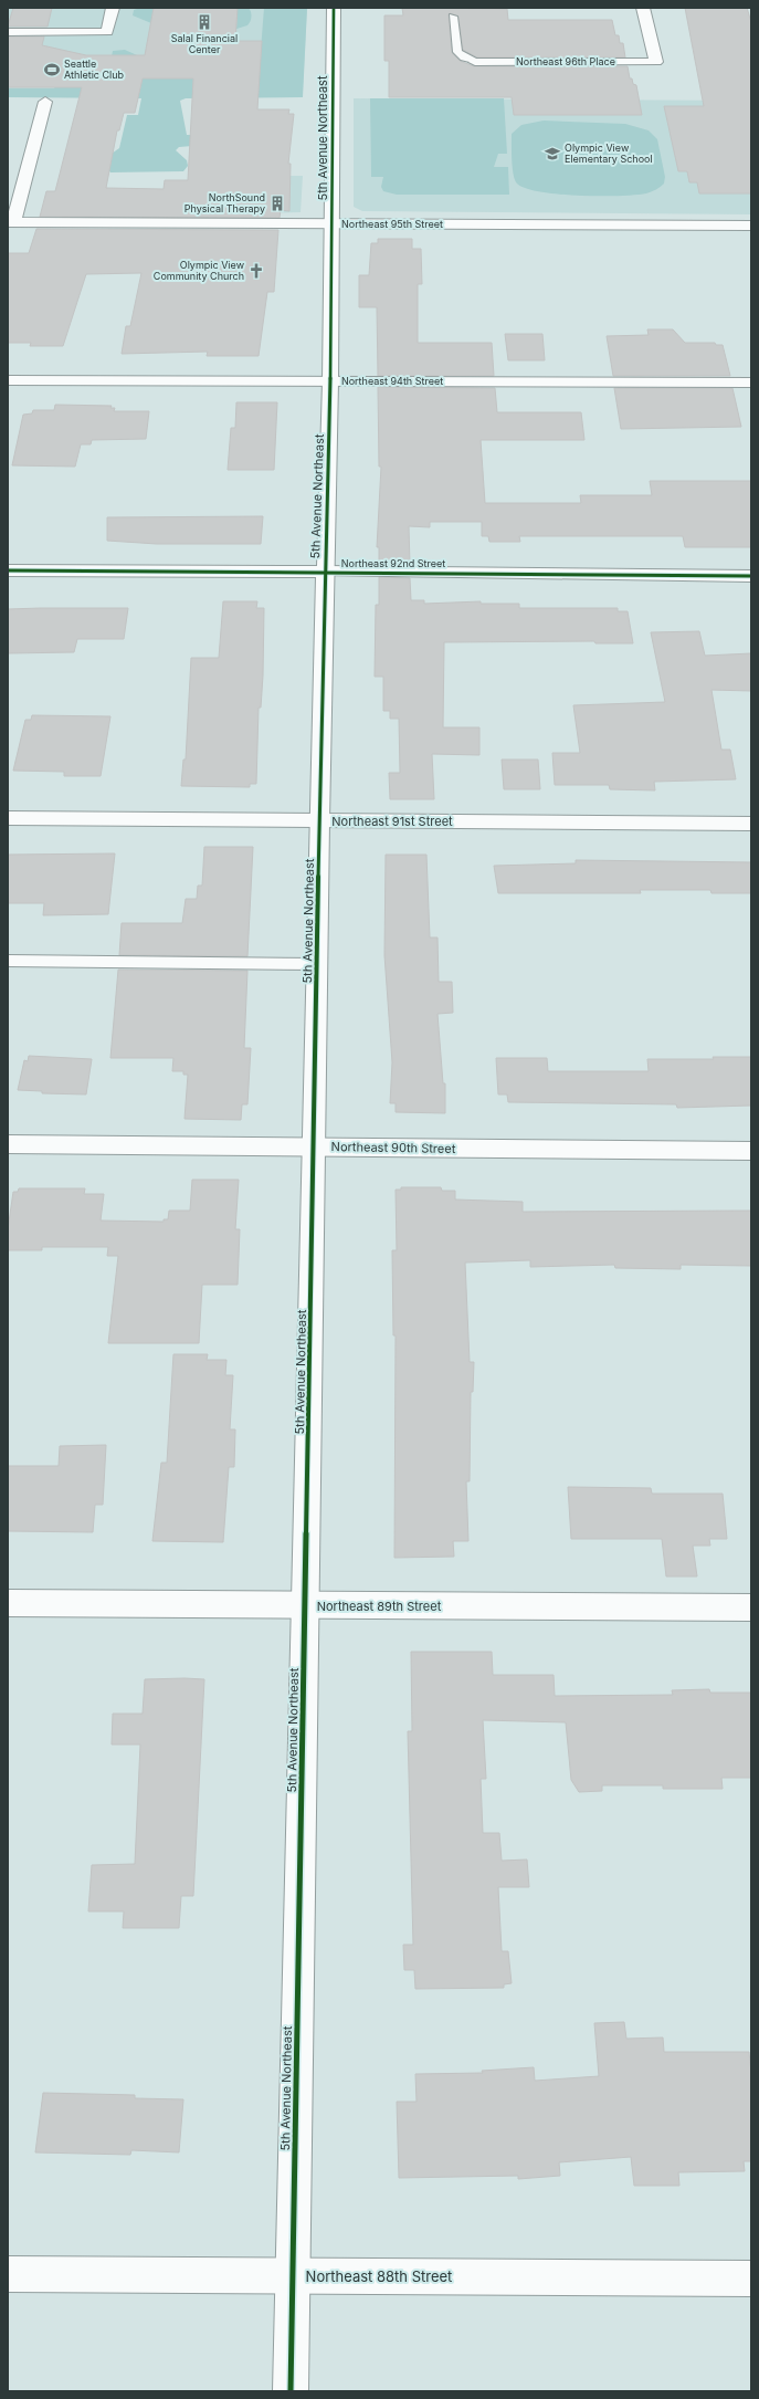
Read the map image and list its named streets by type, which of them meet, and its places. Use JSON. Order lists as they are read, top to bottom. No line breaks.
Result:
{"streets":{"street":["Northeast 96th Place","5th Avenue Northeast","Northeast 95th Street","Northeast 94th Street","Northeast 92nd Street","Northeast 91st Street","Northeast 90th Street","Northeast 89th Street","Northeast 88th Street"]},"crossings":[["5th Avenue Northeast","Northeast 95th Street"],["5th Avenue Northeast","Northeast 94th Street"],["5th Avenue Northeast","Northeast 92nd Street"],["5th Avenue Northeast","Northeast 91st Street"],["5th Avenue Northeast","Northeast 90th Street"],["5th Avenue Northeast","Northeast 89th Street"],["5th Avenue Northeast","Northeast 88th Street"]],"places":{"building":["Salal Financial Center","NorthSound Physical Therapy"],"sports":["Seattle Athletic Club"],"school or university":["Olympic View Elementary School"],"church":["Olympic View Community Church"]}}
